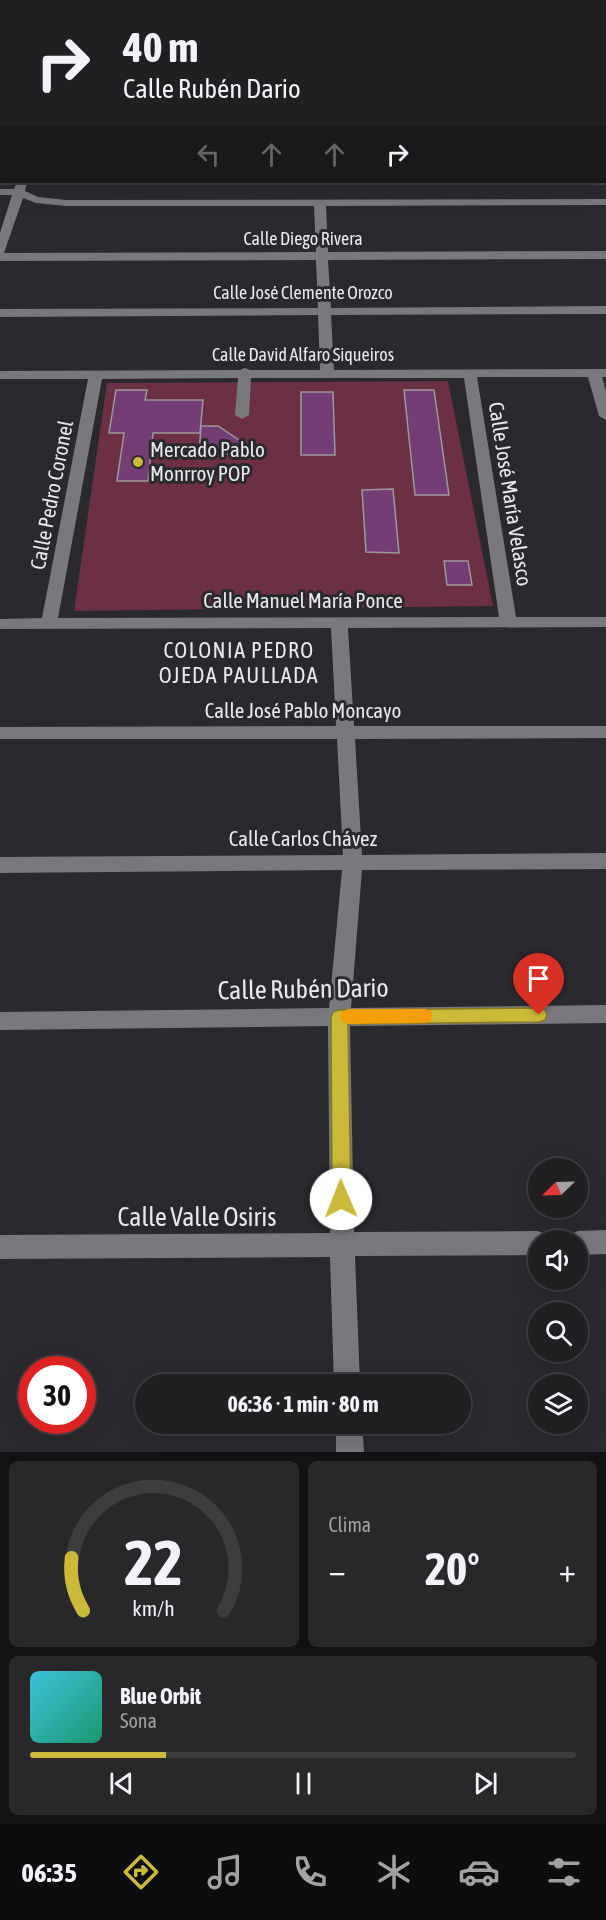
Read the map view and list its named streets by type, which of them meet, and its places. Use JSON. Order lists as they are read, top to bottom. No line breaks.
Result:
{"streets":{"street":["Calle Diego Rivera","Calle José Clemente Orozco","Calle David Alfaro Siqueiros","Calle José María Velasco","Calle Pedro Coronel","Calle Manuel María Ponce","Calle José Pablo Moncayo","Calle Carlos Chávez","Calle Rubén Dario","Calle Valle Osiris"]},"crossings":[["Calle David Alfaro Siqueiros","Calle José María Velasco"],["Calle David Alfaro Siqueiros","Calle Pedro Coronel"],["Calle José María Velasco","Calle Manuel María Ponce"],["Calle Pedro Coronel","Calle Manuel María Ponce"]],"districts":["COLONIA PEDRO OJEDA PAULLADA"],"places":["Mercado Pablo Monrroy POP"],"north":"bottom left","page":{"turn":["40 m","Calle Rubén Dario"],"limit":"30","trip":"06:36 · 1 min · 80 m","tile":"Clima","heat":["−","20°","+"],"song":["Blue Orbit","Sona"],"tabs":"06:35","gauge":["22","km/h"]}}
